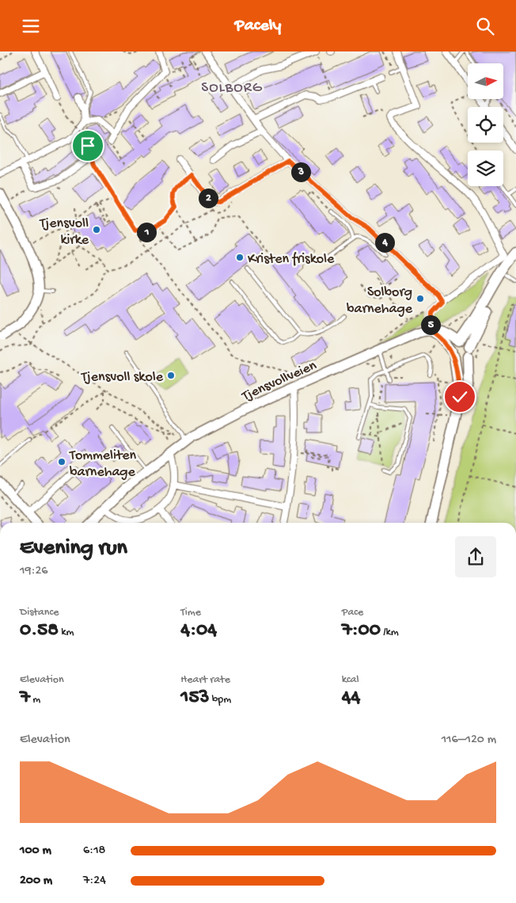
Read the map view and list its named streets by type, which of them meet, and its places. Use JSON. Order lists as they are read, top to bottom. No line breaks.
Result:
{"streets":{"street":["Tjensvollveien"]},"districts":["SOLBORG"],"places":["Tjensvoll kirke","Kristen friskole","Solborg barnehage","Tjensvoll skole","Tommeliten barnehage"],"north":"right","page":{"header":"Pacely","pins":["3","2","1","4","5"],"heading":["Evening run","19:26"],"stats":[["Distance","0.58 km"],["Time","4:04"],["Pace","7:00 /km"],["Elevation","7 m"],["Heart rate","153 bpm"],["kcal","44"]],"chart":["Elevation","116–120 m"],"list":[{"name":"100 m","note":"6:18"},{"name":"200 m","note":"7:24"}]}}
